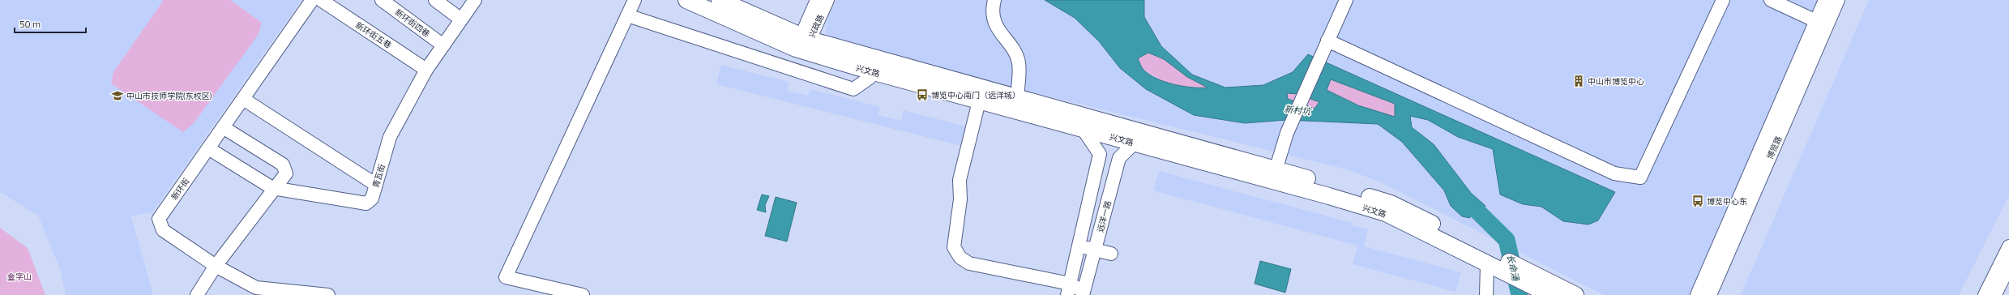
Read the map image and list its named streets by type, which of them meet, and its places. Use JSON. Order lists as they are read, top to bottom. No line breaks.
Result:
{"streets":{"main road":["兴文路"],"street":["新环街四巷","兴政路","新环街五巷","博览路","青瓦街","新环街","远洋一路"]},"crossings":[["新环街四巷","青瓦街"],["兴政路","兴文路"],["新环街五巷","青瓦街"],["兴文路","远洋一路"],["青瓦街","新环街"]],"water":["新村坑","长命涌"],"parks":["金字山"],"places":{"building":["中山市博览中心"],"bus stop":["博览中心南门（远洋城）","博览中心东"],"school or university":["中山市技师学院(东校区)"]},"scale_bar":"50 m"}
